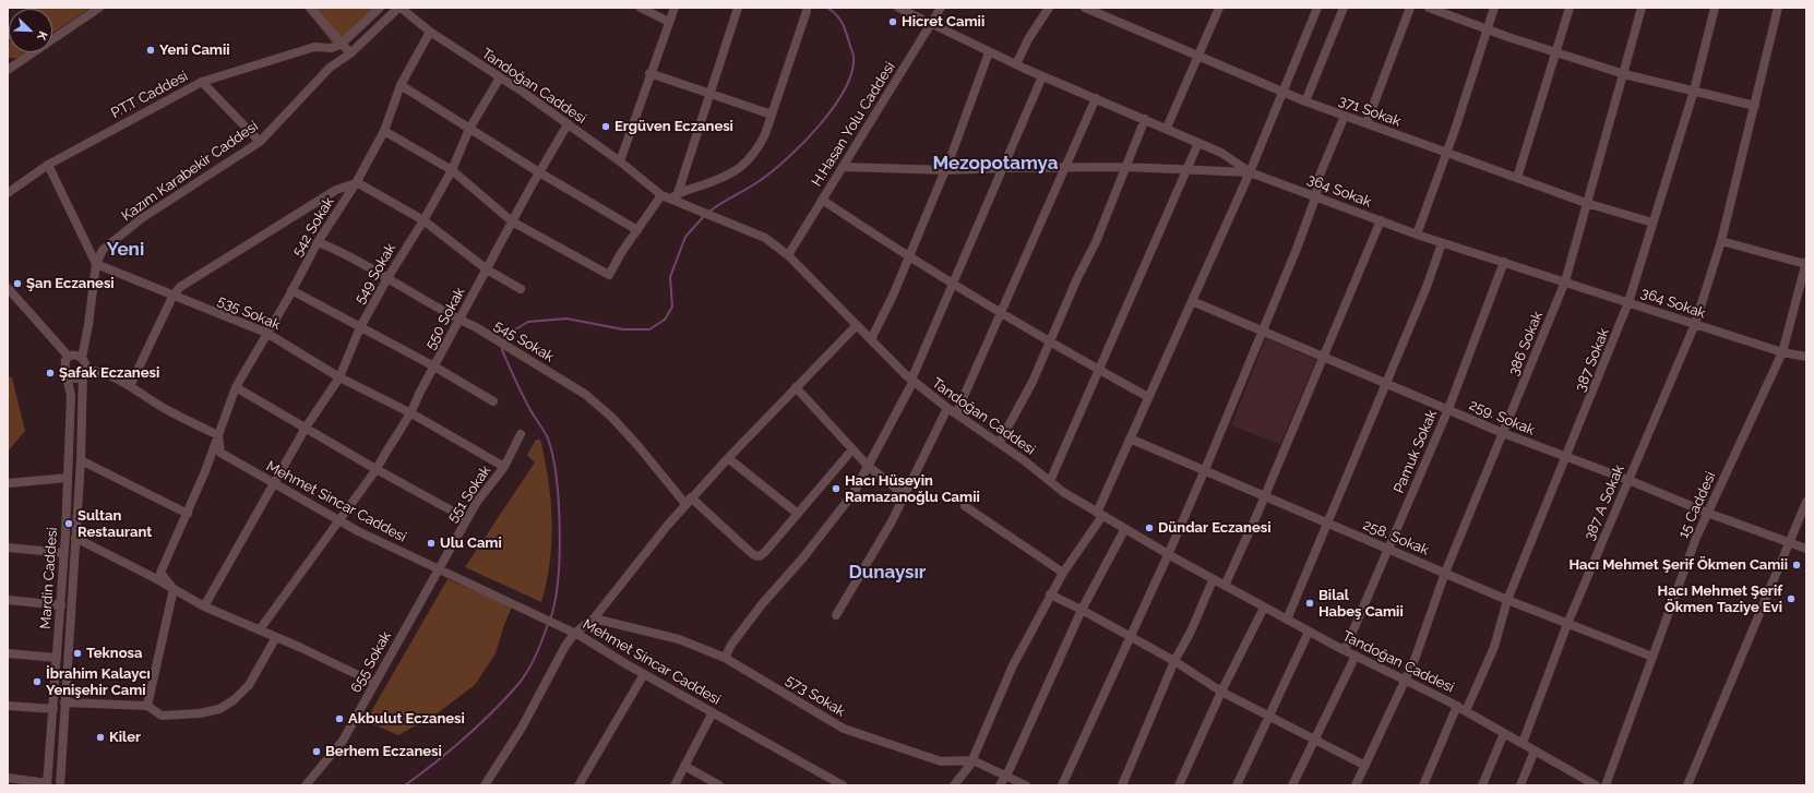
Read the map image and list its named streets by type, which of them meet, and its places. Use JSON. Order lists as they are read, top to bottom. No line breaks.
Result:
{"streets":{"street":["Tandoğan Caddesi","P.T.T Caddesi","371 Sokak","H.Hasan Yolu Caddesi","Kazım Karabekir Caddesi","364 Sokak","542 Sokak","549 Sokak","535 Sokak","550 Sokak","545 Sokak","386 Sokak","387 Sokak","259. Sokak","Pamuk Sokak","551 Sokak","Mehmet Sincar Caddesi","387 A Sokak","15 Caddesi","258. Sokak","Mardin Caddesi","655 Sokak","573 Sokak"]},"crossings":[["Tandoğan Caddesi","H.Hasan Yolu Caddesi"],["Tandoğan Caddesi","Kazım Karabekir Caddesi"],["Tandoğan Caddesi","542 Sokak"],["Tandoğan Caddesi","549 Sokak"],["Tandoğan Caddesi","550 Sokak"],["Tandoğan Caddesi","386 Sokak"],["Tandoğan Caddesi","387 Sokak"],["Tandoğan Caddesi","Pamuk Sokak"],["Tandoğan Caddesi","387 A Sokak"],["371 Sokak","386 Sokak"],["371 Sokak","387 Sokak"],["H.Hasan Yolu Caddesi","364 Sokak"],["Kazım Karabekir Caddesi","535 Sokak"],["Kazım Karabekir Caddesi","Mardin Caddesi"],["364 Sokak","386 Sokak"],["364 Sokak","387 Sokak"],["364 Sokak","Pamuk Sokak"],["364 Sokak","387 A Sokak"],["364 Sokak","15 Caddesi"],["542 Sokak","535 Sokak"],["542 Sokak","545 Sokak"],["542 Sokak","Mehmet Sincar Caddesi"],["549 Sokak","535 Sokak"],["549 Sokak","545 Sokak"],["549 Sokak","Mehmet Sincar Caddesi"],["535 Sokak","550 Sokak"],["535 Sokak","551 Sokak"],["550 Sokak","545 Sokak"],["550 Sokak","Mehmet Sincar Caddesi"],["386 Sokak","259. Sokak"],["386 Sokak","258. Sokak"],["387 Sokak","259. Sokak"],["387 Sokak","258. Sokak"],["259. Sokak","Pamuk Sokak"],["259. Sokak","387 A Sokak"],["259. Sokak","15 Caddesi"],["Pamuk Sokak","258. Sokak"],["551 Sokak","Mehmet Sincar Caddesi"],["551 Sokak","655 Sokak"],["Mehmet Sincar Caddesi","655 Sokak"],["387 A Sokak","258. Sokak"],["15 Caddesi","258. Sokak"]],"districts":["Mezopotamya","Yeni","Dunaysır"],"places":["Hicret Camii","Yeni Camii","Ergüven Eczanesi","Şan Eczanesi","Şafak Eczanesi","Hacı Hüseyin Ramazanoğlu Camii","Sultan Restaurant","Dündar Eczanesi","Ulu Cami","Hacı Mehmet Şerif Ökmen Camii","Hacı Mehmet Şerif Ökmen Taziye Evi","Bilal Habeş Camii","Teknosa","İbrahim Kalaycı Yenişehir Cami","Akbulut Eczanesi","Kiler","Berhem Eczanesi"],"north":"bottom right"}
